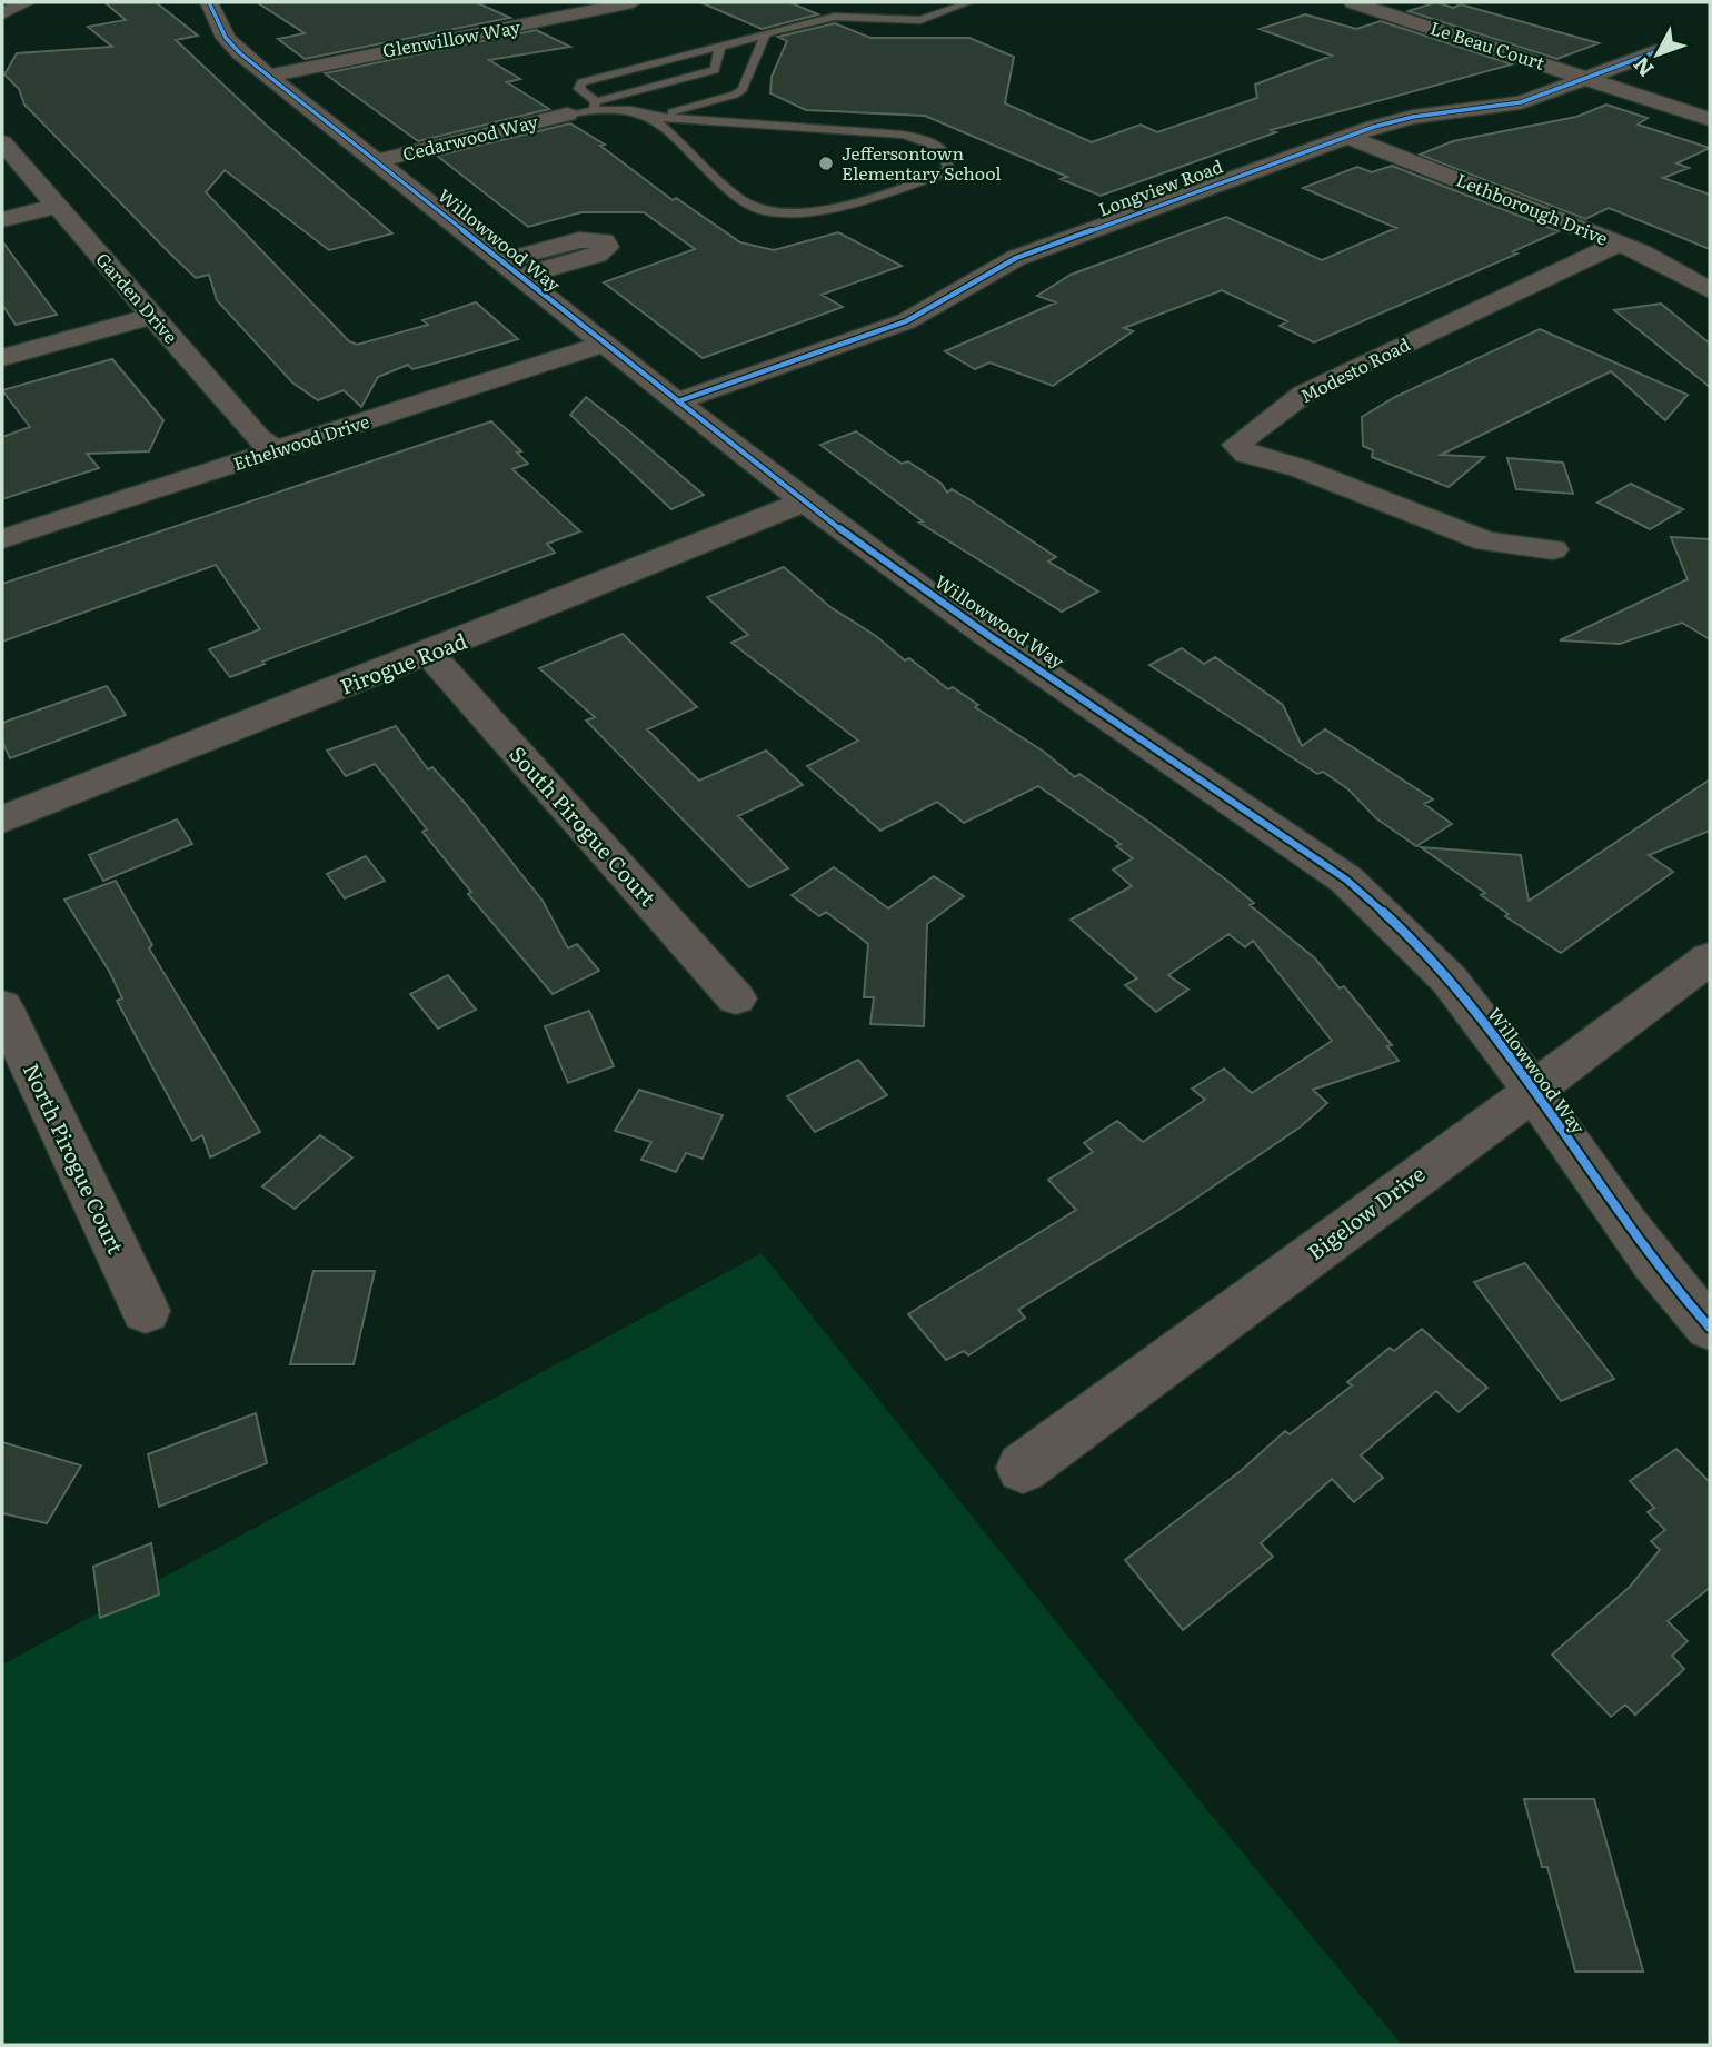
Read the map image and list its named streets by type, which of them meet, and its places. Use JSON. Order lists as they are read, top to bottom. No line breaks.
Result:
{"streets":{"street":["Glenwillow Way","Le Beau Court","Cedarwood Way","Longview Road","Lethborough Drive","Willowwood Way","Garden Drive","Modesto Road","Ethelwood Drive","Pirogue Road","South Pirogue Court","North Pirogue Court","Bigelow Drive"]},"crossings":[["Glenwillow Way","Willowwood Way"],["Le Beau Court","Longview Road"],["Cedarwood Way","Willowwood Way"],["Longview Road","Lethborough Drive"],["Longview Road","Willowwood Way"],["Lethborough Drive","Modesto Road"],["Willowwood Way","Ethelwood Drive"],["Willowwood Way","Pirogue Road"],["Willowwood Way","Bigelow Drive"],["Garden Drive","Ethelwood Drive"],["Pirogue Road","South Pirogue Court"]],"places":["Jeffersontown Elementary School"],"north":"bottom left"}
